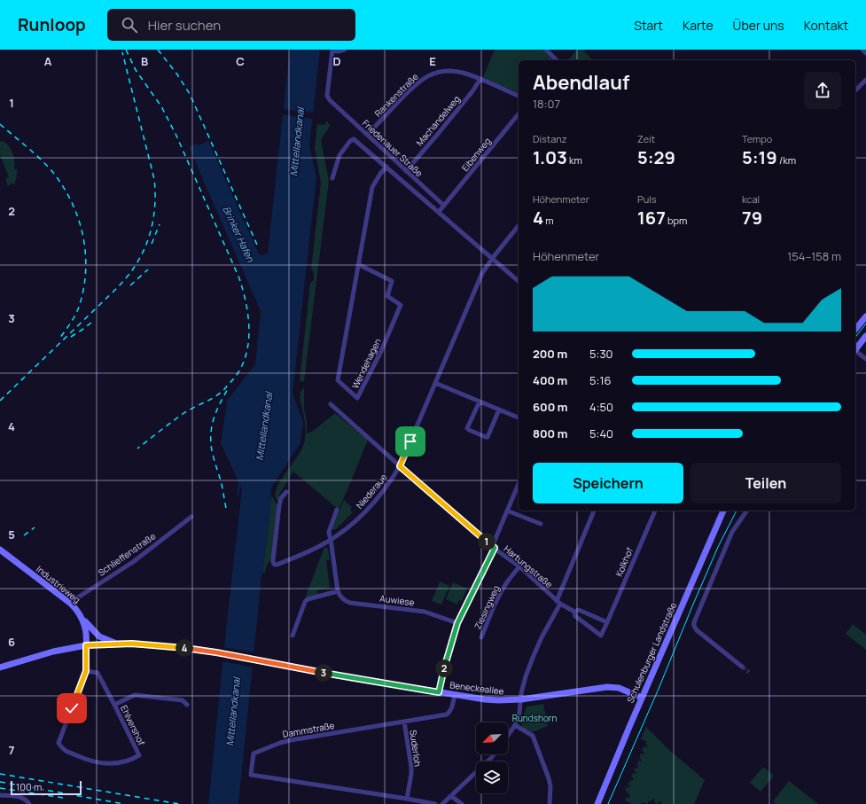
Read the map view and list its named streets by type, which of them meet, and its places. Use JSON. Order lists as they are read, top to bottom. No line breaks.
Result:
{"streets":{"street":["Rankenstraße","Machandelweg","Friedenauer Straße","Eibenweg","Wendehagen","Niederaue","Schlieffenstraße","Kolkhof","Hartungstraße","Industrieweg","Auwiese","Ziesingweg","Schulenburger Landstraße","Beneckeallee","Ehlvershof","Dammstraße","Suderloh"]},"crossings":[["Rankenstraße","Machandelweg"],["Rankenstraße","Friedenauer Straße"],["Machandelweg","Friedenauer Straße"],["Friedenauer Straße","Eibenweg"],["Friedenauer Straße","Wendehagen"],["Friedenauer Straße","Niederaue"],["Niederaue","Hartungstraße"],["Schlieffenstraße","Industrieweg"],["Kolkhof","Hartungstraße"],["Hartungstraße","Ziesingweg"],["Industrieweg","Beneckeallee"],["Industrieweg","Ehlvershof"],["Schulenburger Landstraße","Beneckeallee"],["Beneckeallee","Ehlvershof"],["Beneckeallee","Dammstraße"],["Dammstraße","Suderloh"]],"water":["Mittellandkanal","Brinker Hafen"],"parks":["Rundshorn"],"scale_bar":"100 m","north":"bottom left","page":{"header":"Runloop","search":"Hier suchen","nav":["Start","Karte","Über uns","Kontakt"],"heading":["Abendlauf","18:07"],"stats":[["Distanz","1.03 km"],["Zeit","5:29"],["Tempo","5:19 /km"],["Höhenmeter","4 m"],["Puls","167 bpm"],["kcal","79"]],"chart":["Höhenmeter","154–158 m"],"list":[{"name":"200 m","note":"5:30"},{"name":"400 m","note":"5:16"},{"name":"600 m","note":"4:50"},{"name":"800 m","note":"5:40"}],"buttons":["Speichern","Teilen"],"pins":["1","4","2","3"],"scale":"100 m"},"grid":{"columns":["A","B","C","D","E"],"rows":["1","2","3","4","5","6","7"]}}
